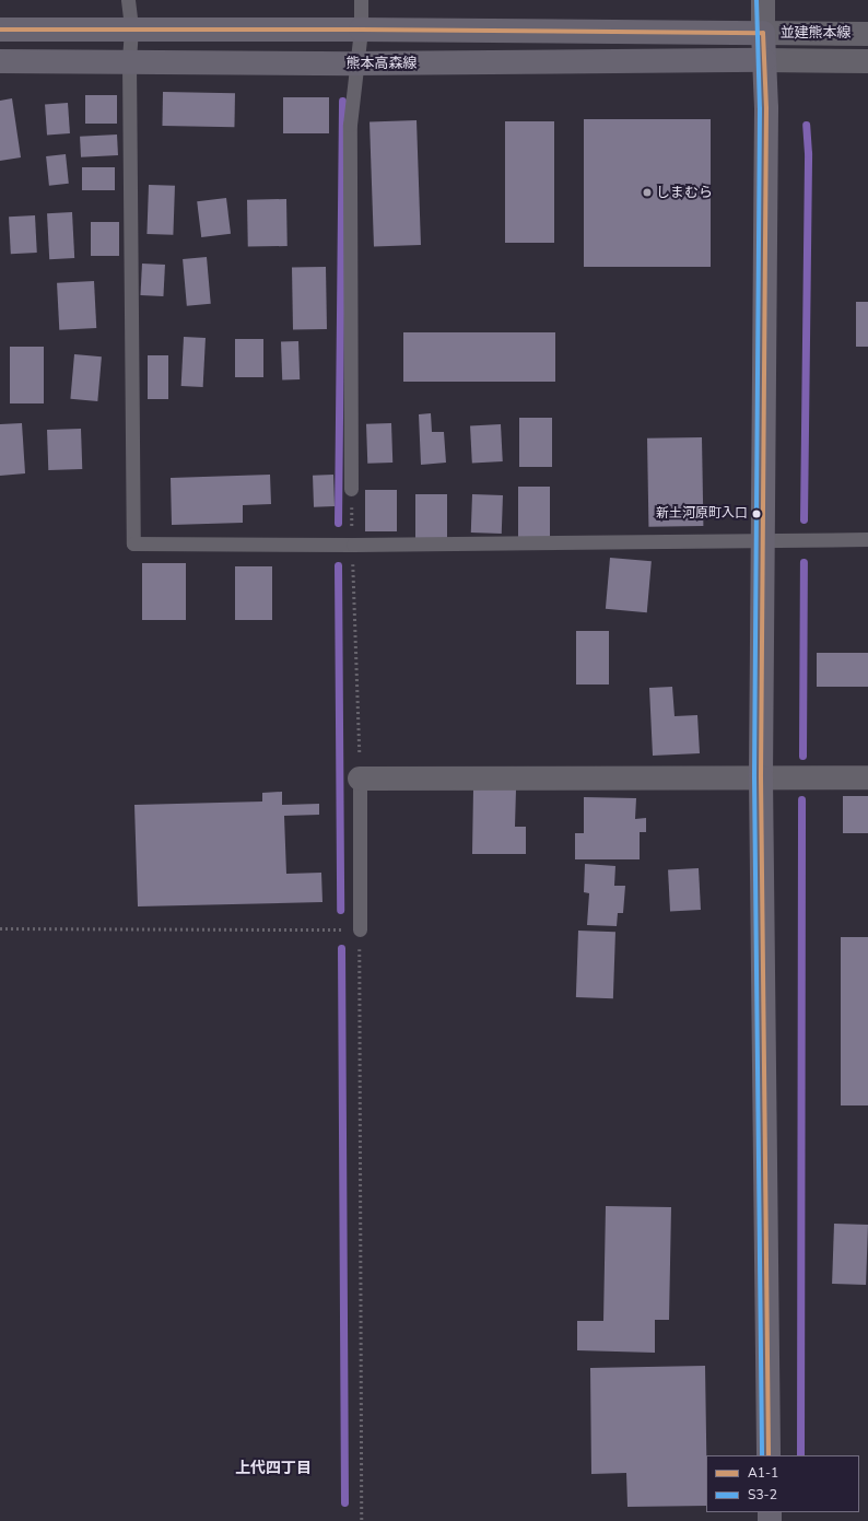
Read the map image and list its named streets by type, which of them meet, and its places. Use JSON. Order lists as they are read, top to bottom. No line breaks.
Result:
{"streets":{"main road":["熊本高森線"],"street":["並建熊本線"]},"crossings":[["並建熊本線","熊本高森線"]],"districts":["上代四丁目"],"places":["しまむら","新土河原町入口"],"lines":["transit line S3-2","transit line A1-1"],"legend":["A1-1","S3-2"]}
